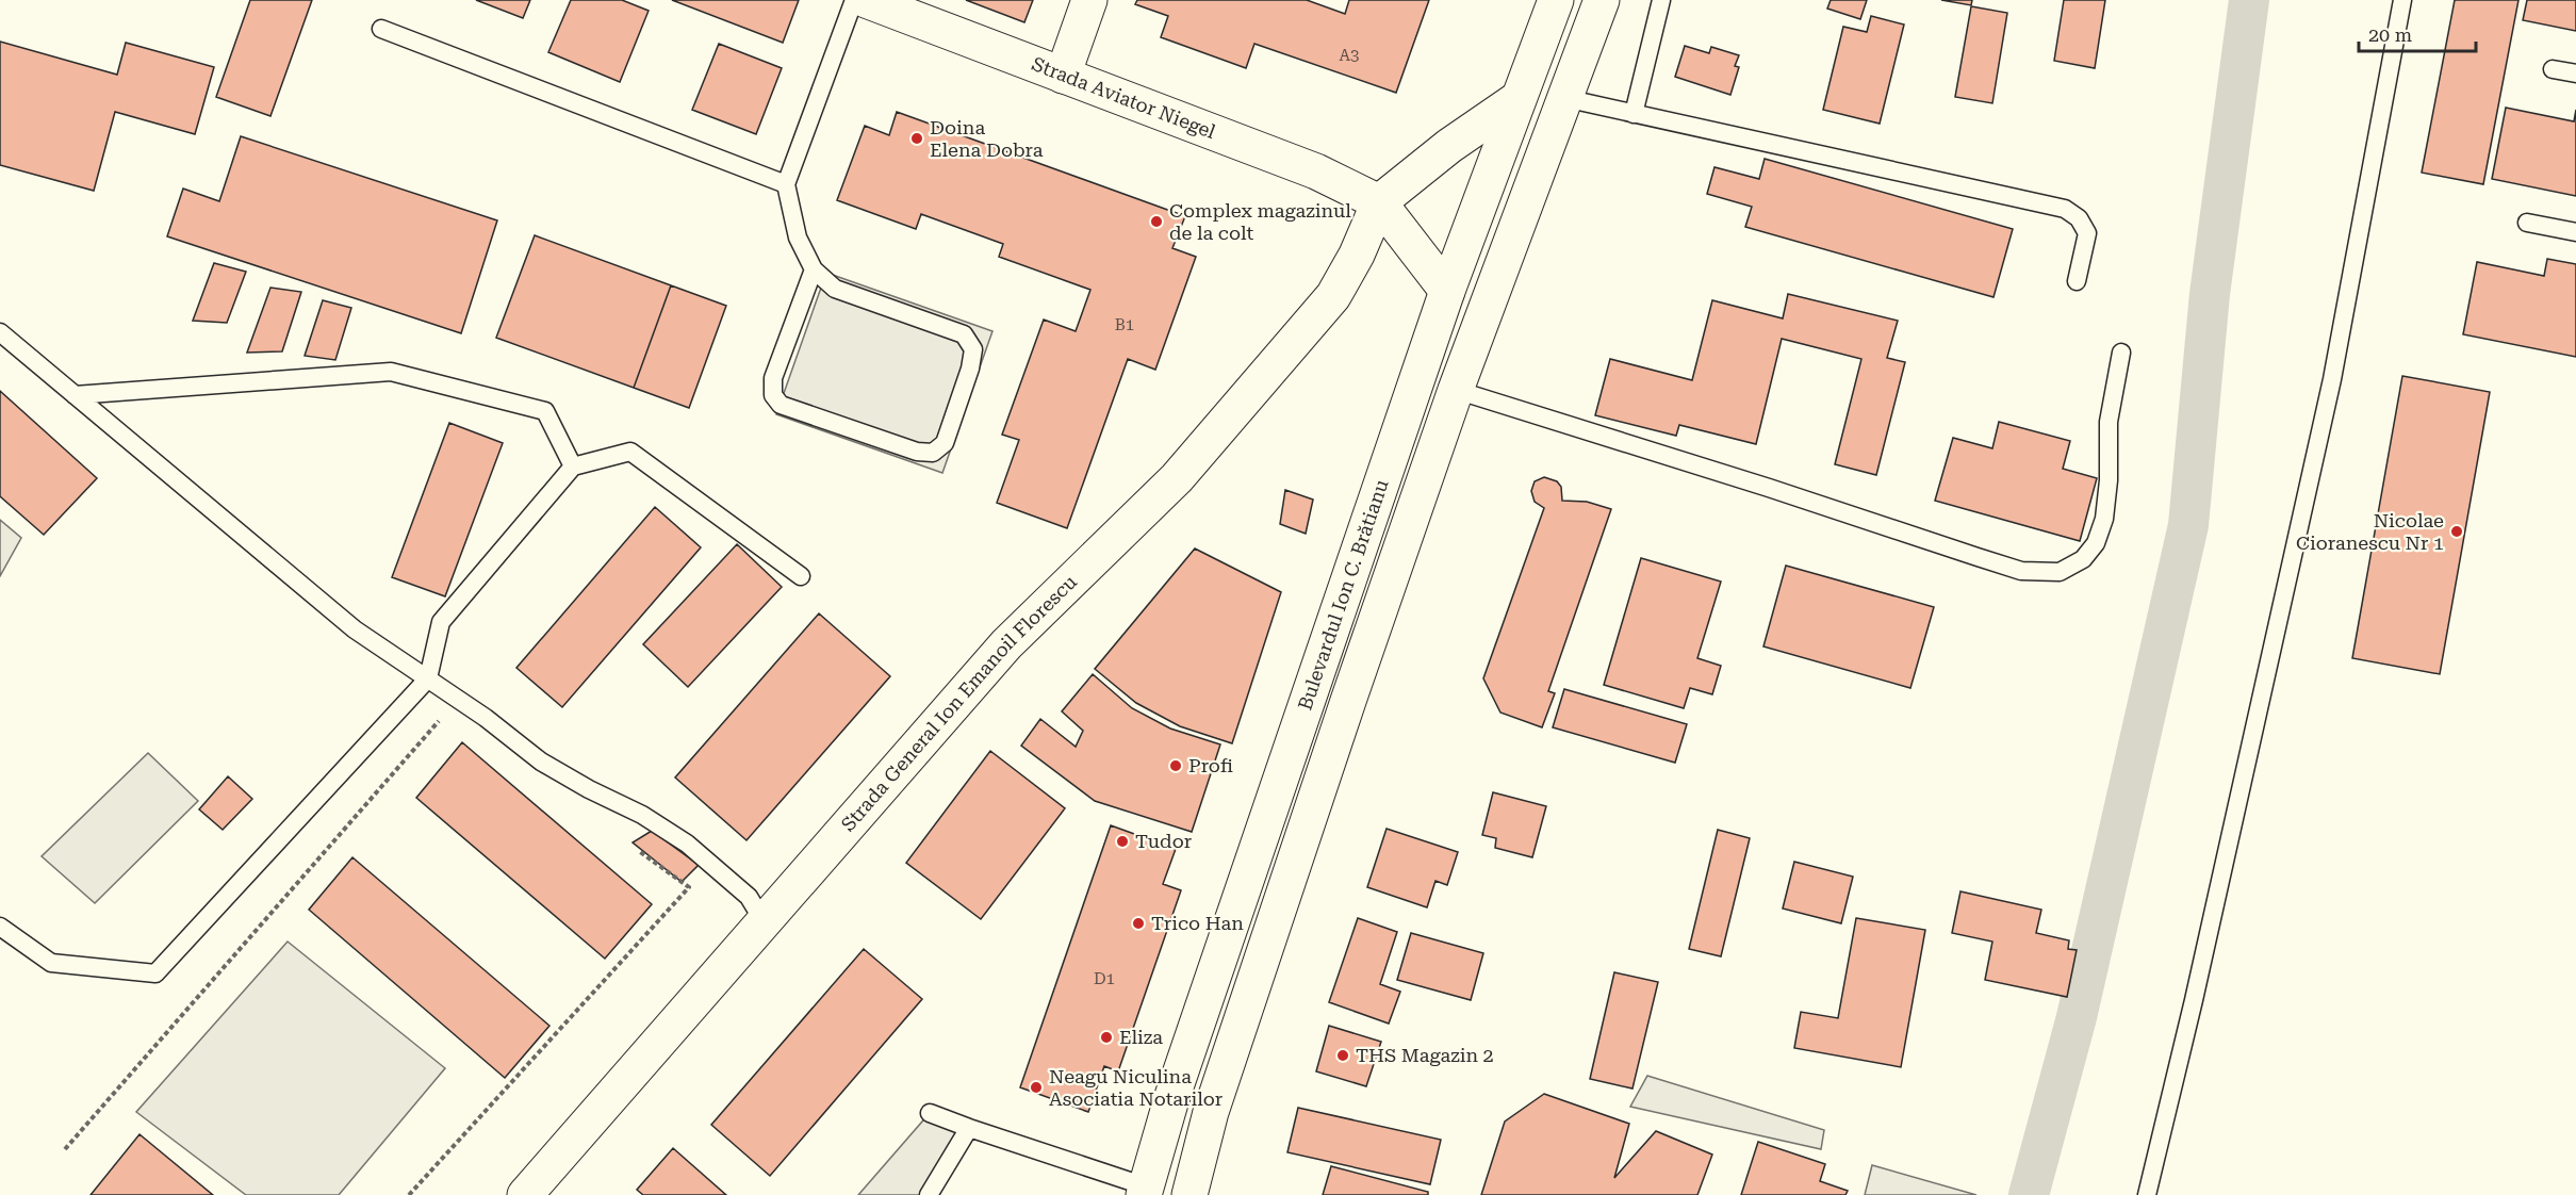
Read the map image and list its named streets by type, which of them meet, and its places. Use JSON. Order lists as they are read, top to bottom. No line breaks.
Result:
{"streets":{"main road":["Strada Aviator Niegel","Bulevardul Ion C. Brătianu","Strada General Ion Emanoil Florescu"]},"crossings":[["Strada Aviator Niegel","Strada General Ion Emanoil Florescu"]],"places":["Doina Elena Dobra","Complex magazinul de la colt","Nicolae Cioranescu Nr 1","Profi","Tudor","Trico Han","Eliza","THS Magazin 2","Neagu Niculina Asociatia Notarilor"],"house_numbers":["A3","B1","D1"],"scale_bar":"20 m"}
